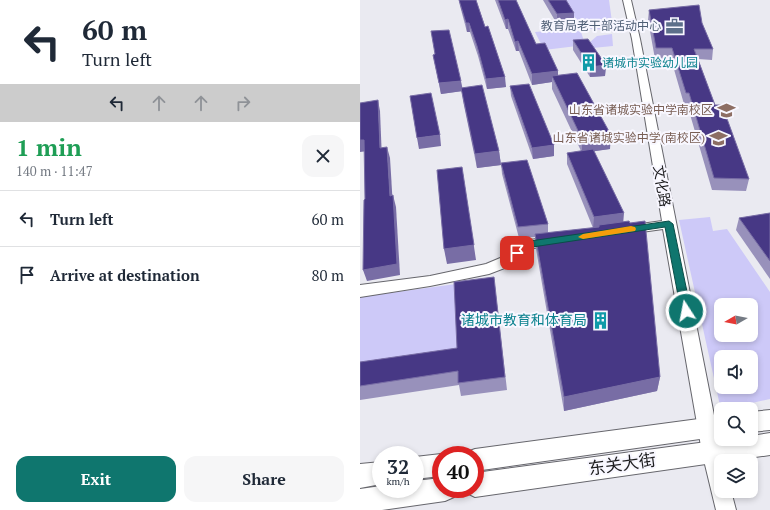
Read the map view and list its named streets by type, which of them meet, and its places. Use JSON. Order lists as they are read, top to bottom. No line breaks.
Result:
{"streets":{"main road":["东关大街"],"street":["文化路"]},"crossings":[["文化路","东关大街"]],"places":{"office":["教育局老干部活动中心"],"building":["诸城市实验幼儿园","诸城市教育和体育局"],"school or university":["山东省诸城实验中学南校区","山东省诸城实验中学(南校区)"]},"north":"left","page":{"turn":["60 m","Turn left"],"heading":["1 min","140 m · 11:47"],"list":[{"name":"Turn left","value":"60 m"},{"name":"Arrive at destination","value":"80 m"}],"speed":"32 km/h","limit":"40","buttons":["Exit","Share"]}}
